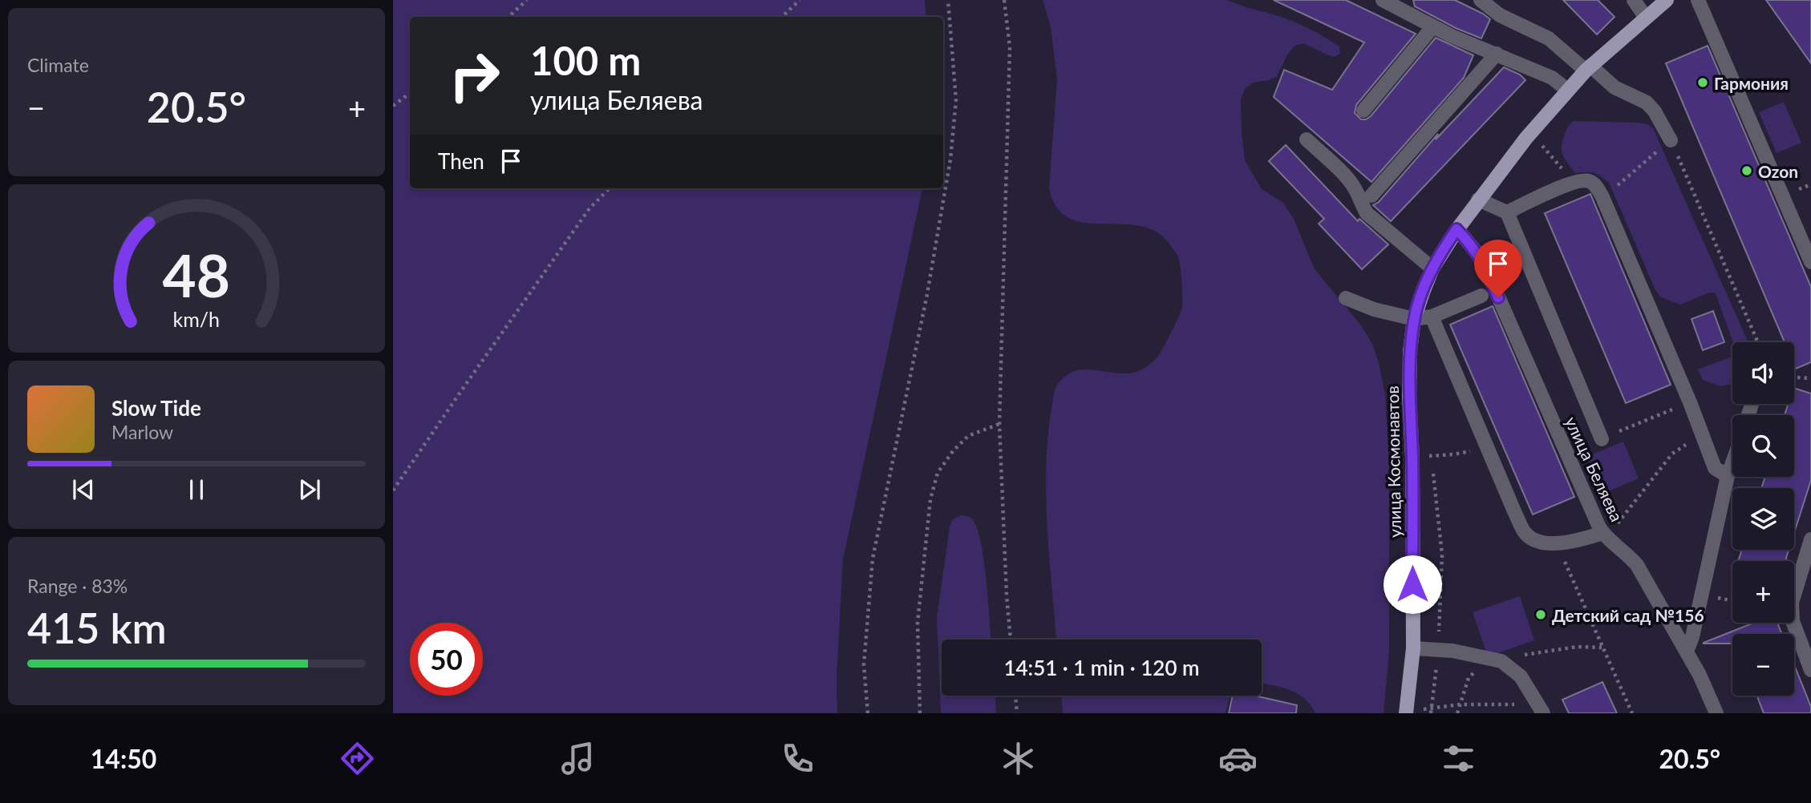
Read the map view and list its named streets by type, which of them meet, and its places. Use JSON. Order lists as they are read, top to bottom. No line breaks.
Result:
{"streets":{"main road":["улица Космонавтов"],"street":["улица Беляева"]},"crossings":[["улица Космонавтов","улица Беляева"]],"places":["Гармония","Ozon","Детский сад №156"],"page":{"tile":["Climate",["Range · 83%","415 km"]],"turn":["100 m","улица Беляева"],"heat":["−","20.5°","+"],"then":"Then","map_buttons":["+","−"],"song":["Slow Tide","Marlow"],"limit":"50","trip":"14:51 · 1 min · 120 m","tabs":["14:50","20.5°"],"gauge":["48","km/h"]}}
